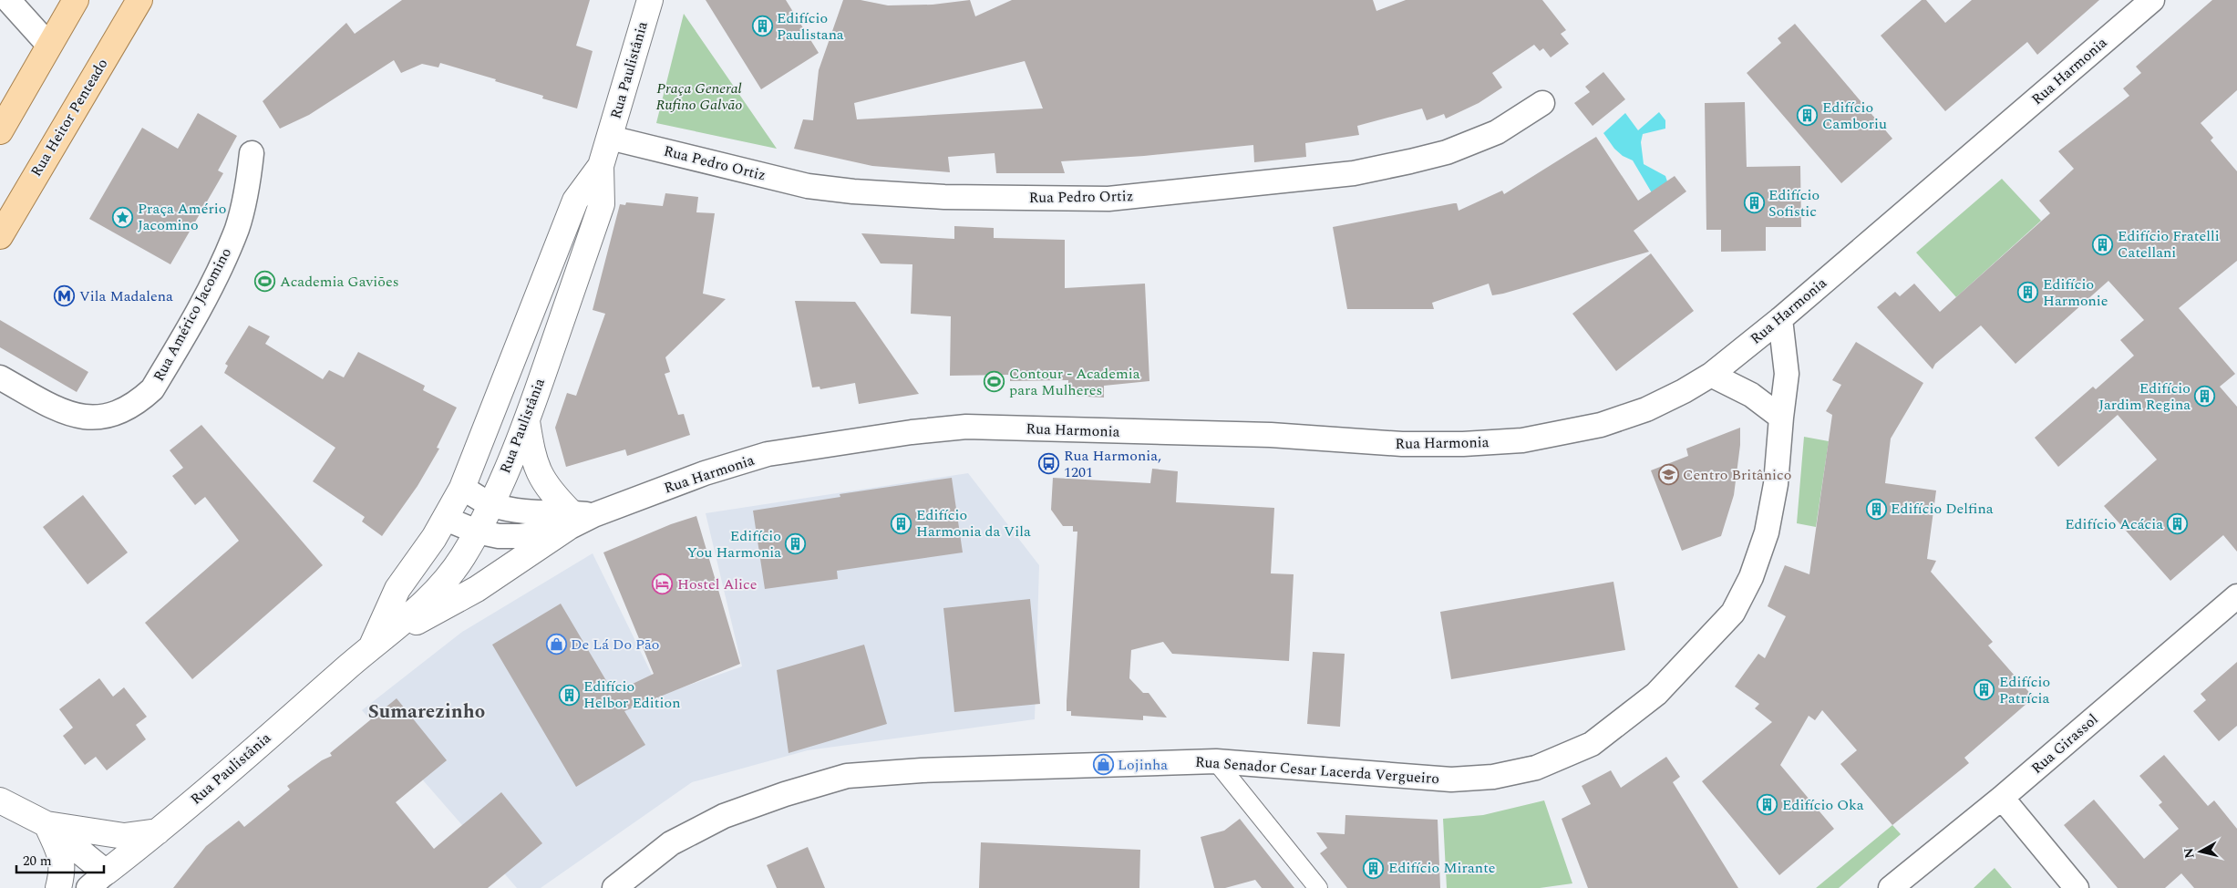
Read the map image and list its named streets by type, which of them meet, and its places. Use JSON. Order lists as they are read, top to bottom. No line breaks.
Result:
{"streets":{"main road":["Rua Heitor Penteado"],"street":["Rua Paulistânia","Rua Harmonia","Rua Pedro Ortiz","Rua Américo Jacomino","Rua Girassol","Rua Senador Cesar Lacerda Vergueiro"]},"crossings":[["Rua Paulistânia","Rua Harmonia"],["Rua Paulistânia","Rua Pedro Ortiz"],["Rua Harmonia","Rua Senador Cesar Lacerda Vergueiro"]],"districts":["Sumarezinho"],"parks":["Praça General Rufino Galvão"],"places":{"building":["Edifício Paulistana","Edifício Camboriu","Edifício Sofistic","Edifício Fratelli Catellani","Edifício Harmonie","Edifício Jardim Regina","Edifício Delfina","Edifício Harmonia da Vila","Edifício Acácia","Edifício You Harmonia","Edifício Patrícia","Edifício Helbor Edition","Edifício Oka","Edifício Mirante"],"place":["Praça Amério Jacomino"],"sports":["Academia Gaviões","Contour - Academia para Mulheres"],"metro station":["Vila Madalena"],"bus stop":["Rua Harmonia, 1201"],"school or university":["Centro Britânico"],"hotel":["Hostel Alice"],"shop":["De Lá Do Pão","Lojinha"]},"scale_bar":"20 m","north":"left"}
